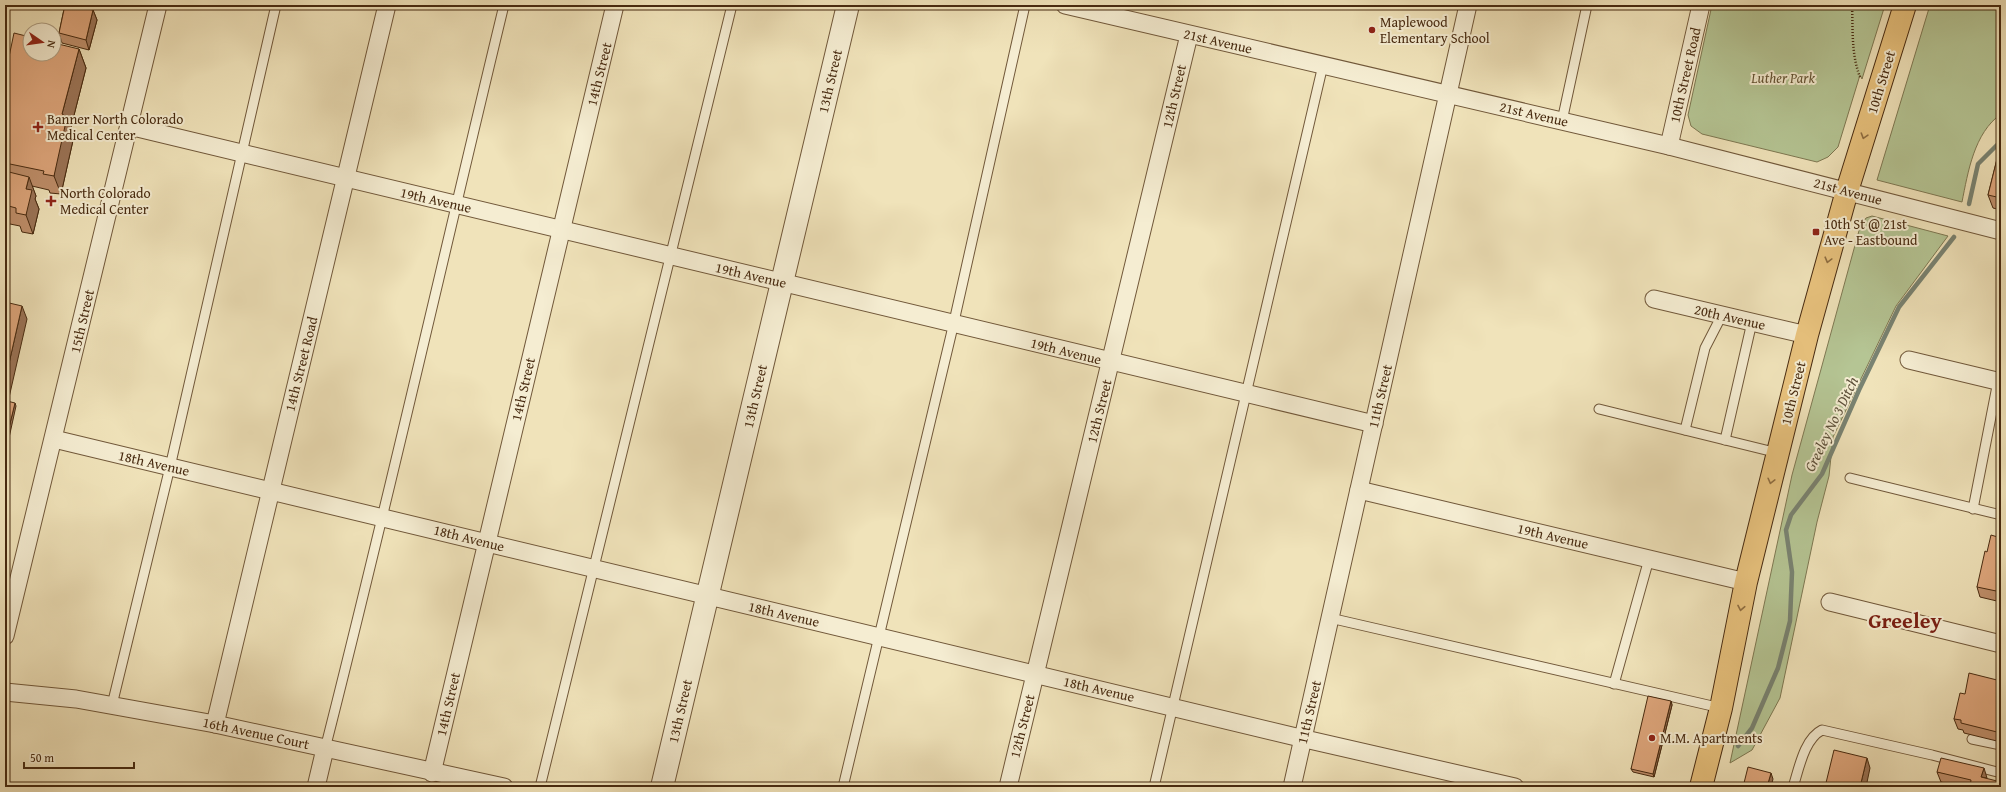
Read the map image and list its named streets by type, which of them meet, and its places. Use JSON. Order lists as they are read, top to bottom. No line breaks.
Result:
{"streets":{"main road":["10th Street"],"street":["21st Avenue","14th Street","10th Street Road","13th Street","12th Street","19th Avenue","20th Avenue","15th Street","14th Street Road","11th Street","18th Avenue","16th Avenue Court"]},"crossings":[["21st Avenue","10th Street Road"],["21st Avenue","10th Street"],["21st Avenue","12th Street"],["21st Avenue","11th Street"],["14th Street","19th Avenue"],["14th Street","18th Avenue"],["14th Street","16th Avenue Court"],["13th Street","19th Avenue"],["13th Street","18th Avenue"],["10th Street","19th Avenue"],["10th Street","20th Avenue"],["12th Street","19th Avenue"],["12th Street","18th Avenue"],["19th Avenue","15th Street"],["19th Avenue","14th Street Road"],["19th Avenue","11th Street"],["15th Street","18th Avenue"],["14th Street Road","18th Avenue"],["14th Street Road","16th Avenue Court"],["11th Street","18th Avenue"]],"one_way":["10th Street"],"districts":["Greeley"],"water":["Greeley No 3 Ditch"],"parks":["Luther Park"],"places":{"other":["Maplewood Elementary School","M.M. Apartments"],"health":["Banner North Colorado Medical Center","North Colorado Medical Center"],"transit":["10th St @ 21st Ave - Eastbound"]},"scale_bar":"50 m","north":"right"}
